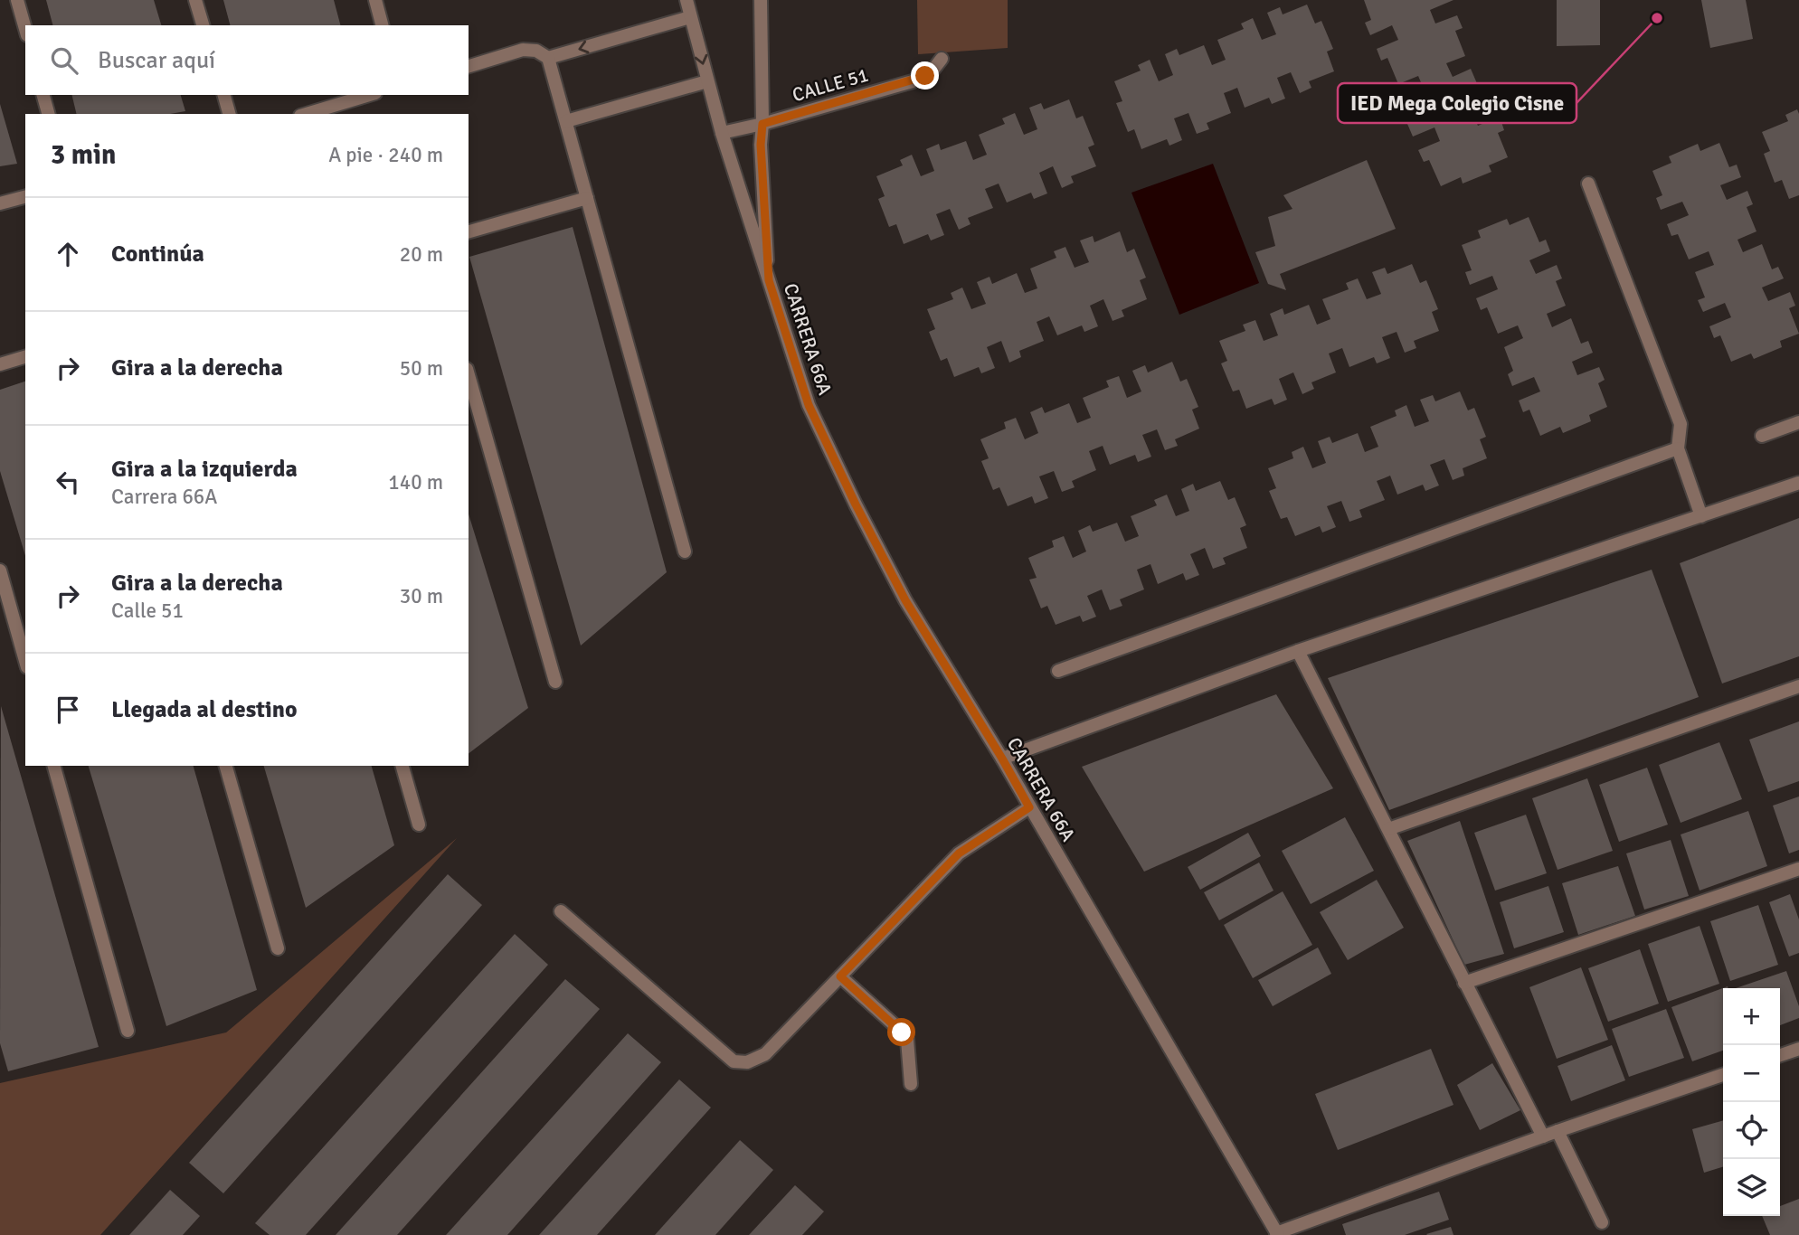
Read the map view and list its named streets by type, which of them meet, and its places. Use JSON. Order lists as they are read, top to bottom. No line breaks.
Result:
{"streets":{"street":["CALLE 51","CARRERA 66A"]},"crossings":[["CALLE 51","CARRERA 66A"]],"places":["IED Mega Colegio Cisne"],"page":{"search":"Buscar aquí","heading":["3 min","A pie · 240 m"],"list":[["Continúa","20 m"],["Gira a la derecha","50 m"],["Gira a la izquierda","Carrera 66A","140 m"],["Gira a la derecha","Calle 51","30 m"],"Llegada al destino"],"map_buttons":["+","−"]}}
